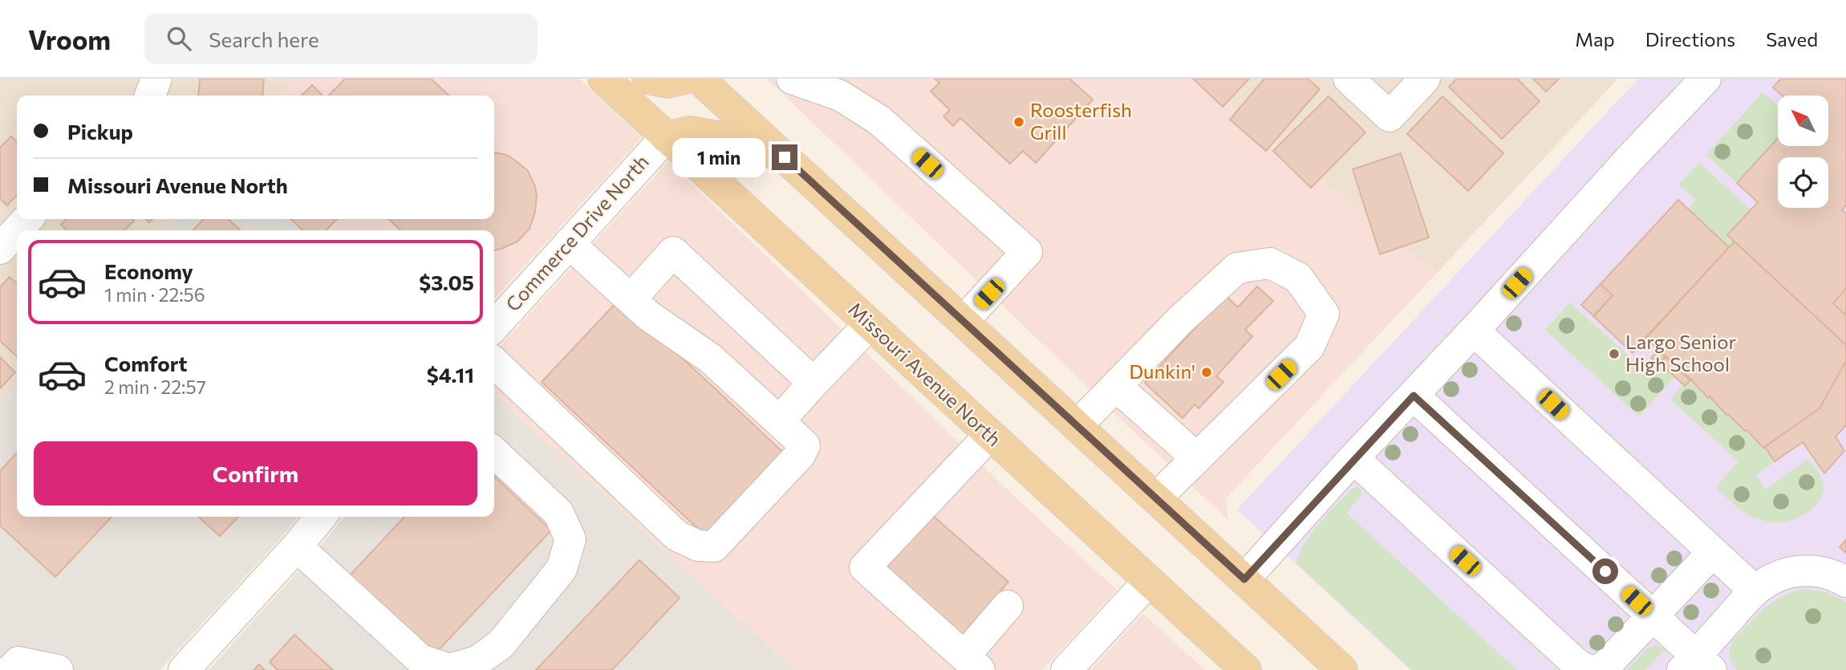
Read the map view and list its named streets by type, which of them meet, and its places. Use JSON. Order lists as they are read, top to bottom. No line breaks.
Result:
{"streets":{"main road":["Missouri Avenue North"],"street":["Commerce Drive North"]},"crossings":[["Commerce Drive North","Missouri Avenue North"]],"places":["Roosterfish Grill","Largo Senior High School","Dunkin'"],"north":"top left","page":{"header":"Vroom","search":"Search here","nav":["Map","Directions","Saved"],"banner":["Pickup","Missouri Avenue North"],"bubble":"1 min","list":[{"name":"Economy","note":"1 min · 22:56","value":"$3.05"},{"name":"Comfort","note":"2 min · 22:57","value":"$4.11"}],"buttons":"Confirm"}}
